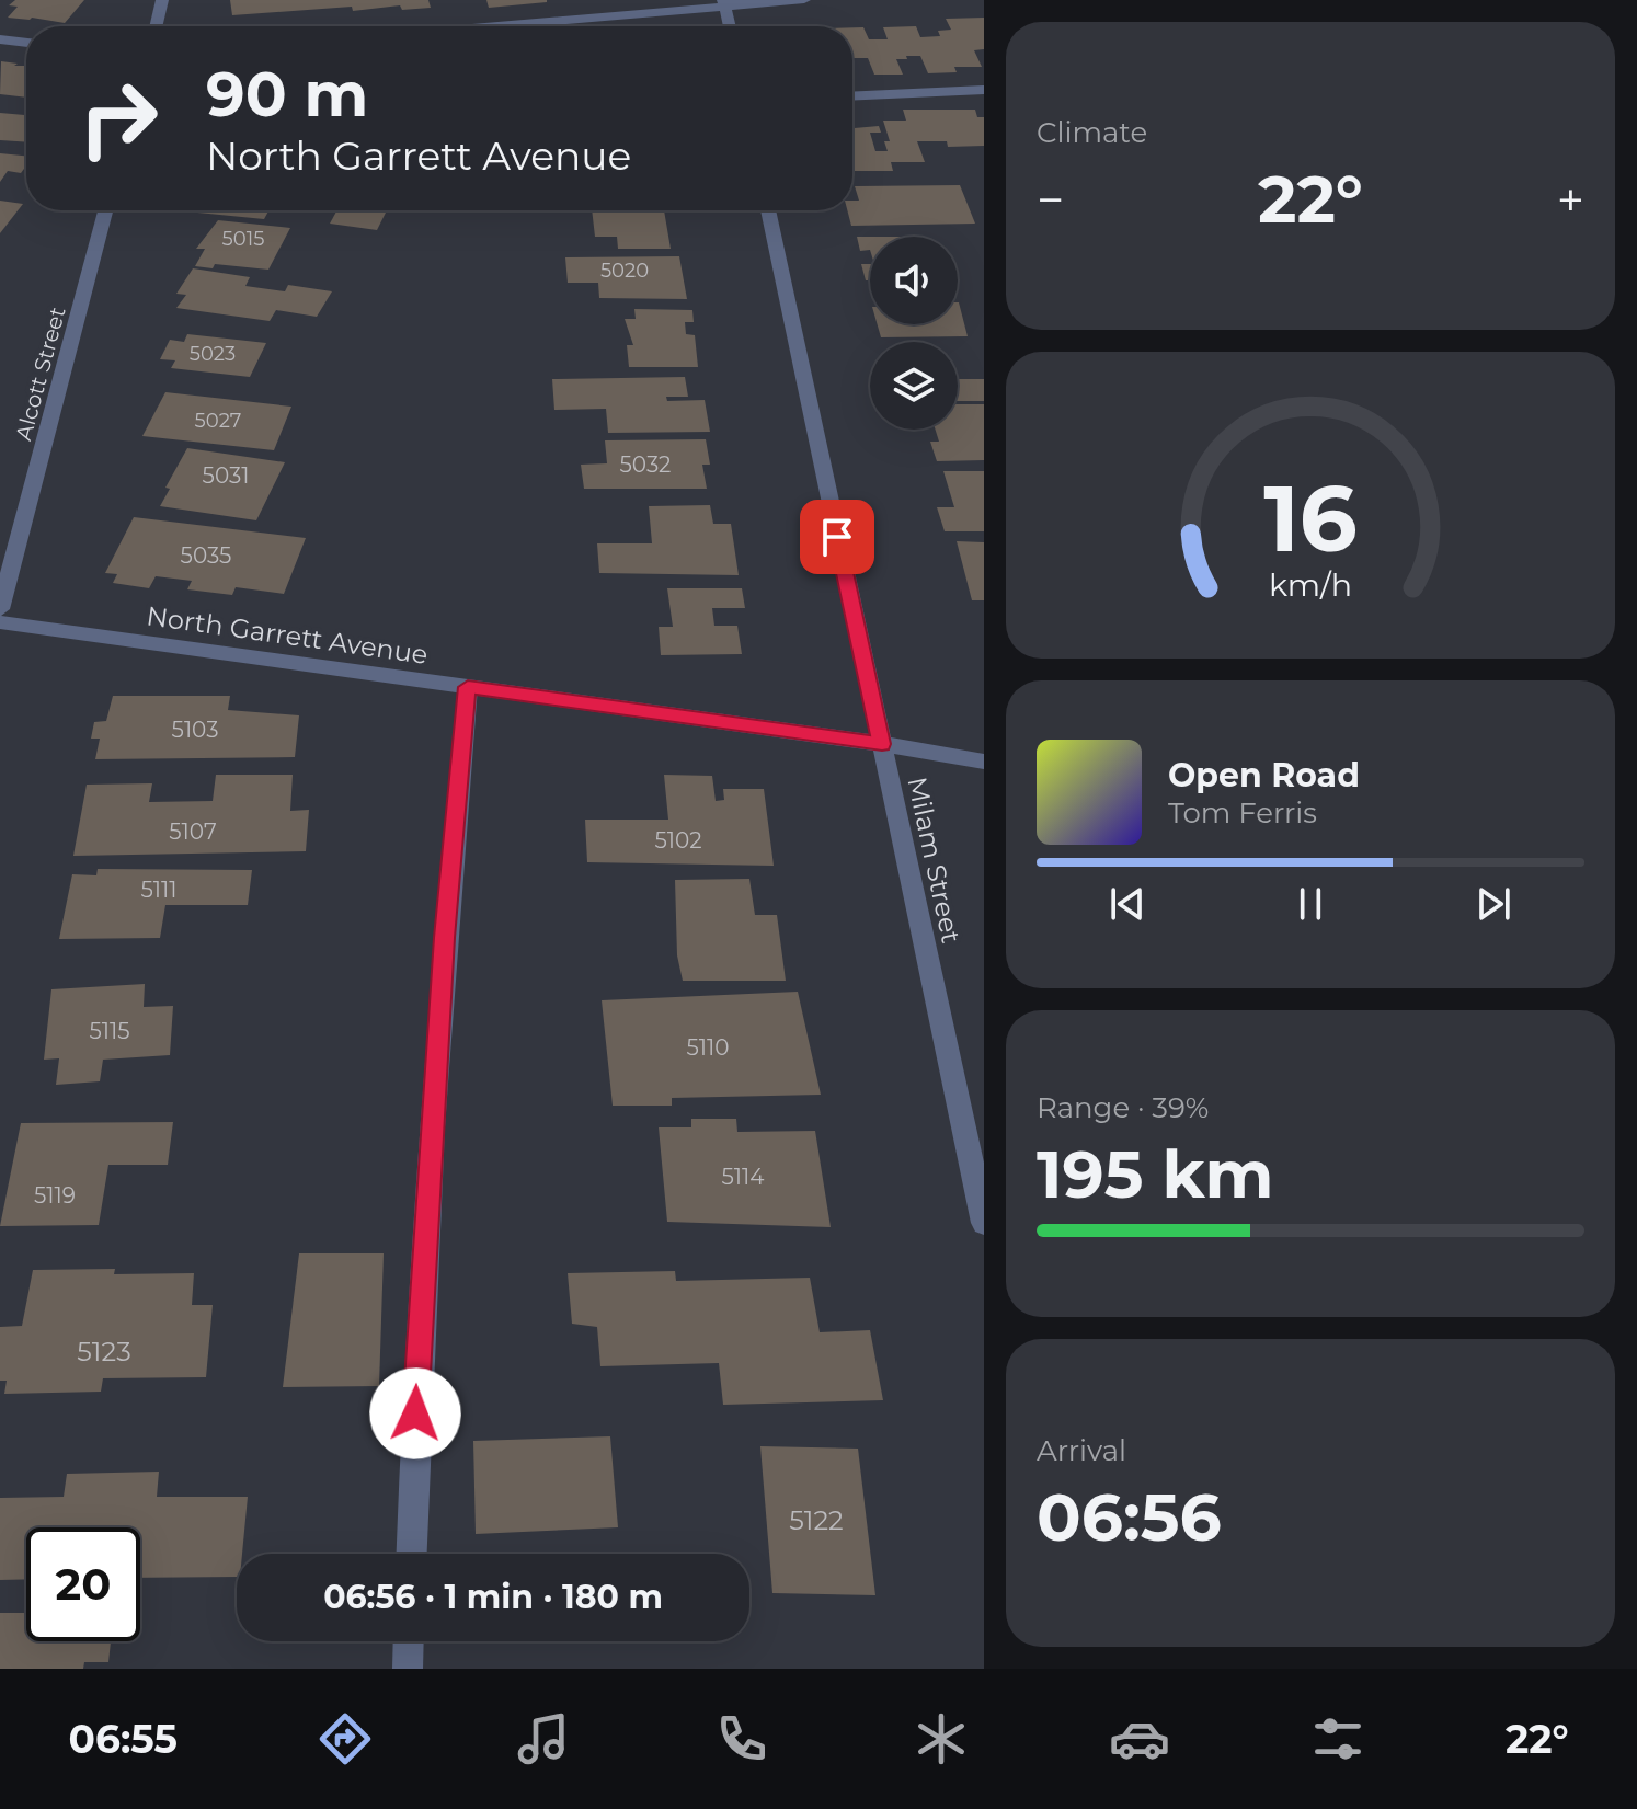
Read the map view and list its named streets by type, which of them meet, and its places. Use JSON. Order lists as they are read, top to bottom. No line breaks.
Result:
{"streets":{"street":["Alcott Street","North Garrett Avenue","Milam Street"]},"crossings":[["North Garrett Avenue","Milam Street"]],"house_numbers":["5015","5020","5023","5027","5032","5031","5035","5103","5107","5102","5111","5115","5110","5114","5119","5123","5122"],"page":{"tile":["Climate",["Range · 39%","195 km"],["Arrival","06:56"]],"turn":["90 m","North Garrett Avenue"],"heat":["−","22°","+"],"song":["Open Road","Tom Ferris"],"limit":"20","trip":"06:56 · 1 min · 180 m","tabs":["06:55","22°"],"gauge":["16","km/h"]}}
